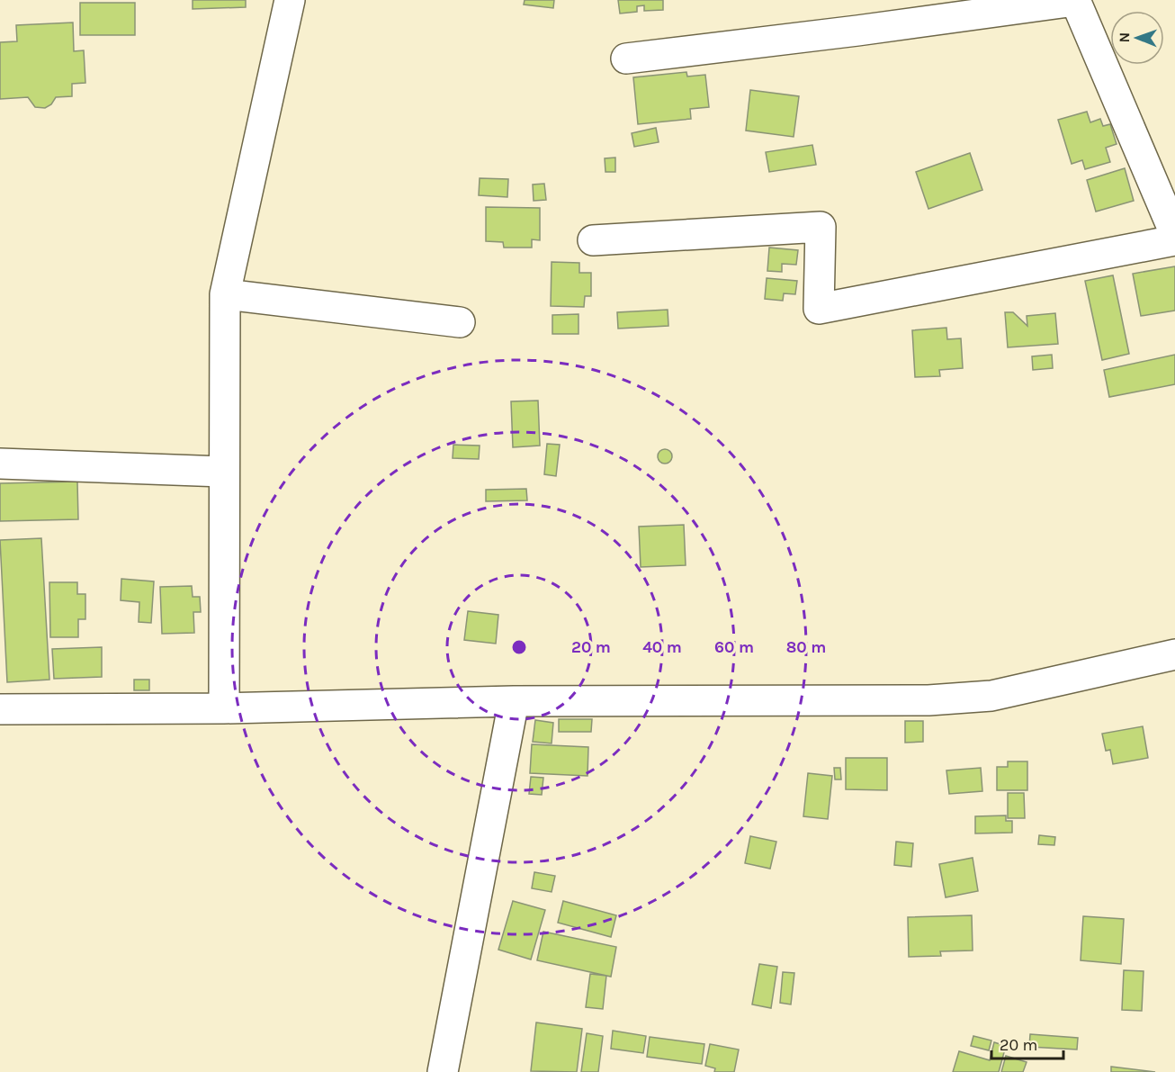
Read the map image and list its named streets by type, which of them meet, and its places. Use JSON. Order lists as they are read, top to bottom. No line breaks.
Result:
{"scale_bar":"20 m","north":"left","rings":["20 m","40 m","60 m","80 m"]}
